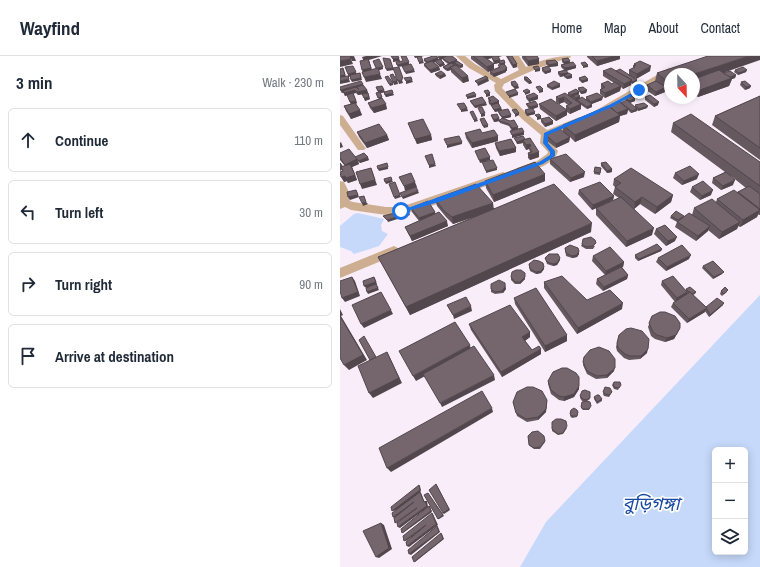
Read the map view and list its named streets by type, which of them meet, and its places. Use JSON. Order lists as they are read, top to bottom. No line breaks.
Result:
{"water":["বুড়িগঙ্গা"],"north":"bottom","page":{"header":"Wayfind","nav":["Home","Map","About","Contact"],"heading":["3 min","Walk · 230 m"],"list":[["Continue","110 m"],["Turn left","30 m"],["Turn right","90 m"],"Arrive at destination"],"map_buttons":["+","−"]}}
